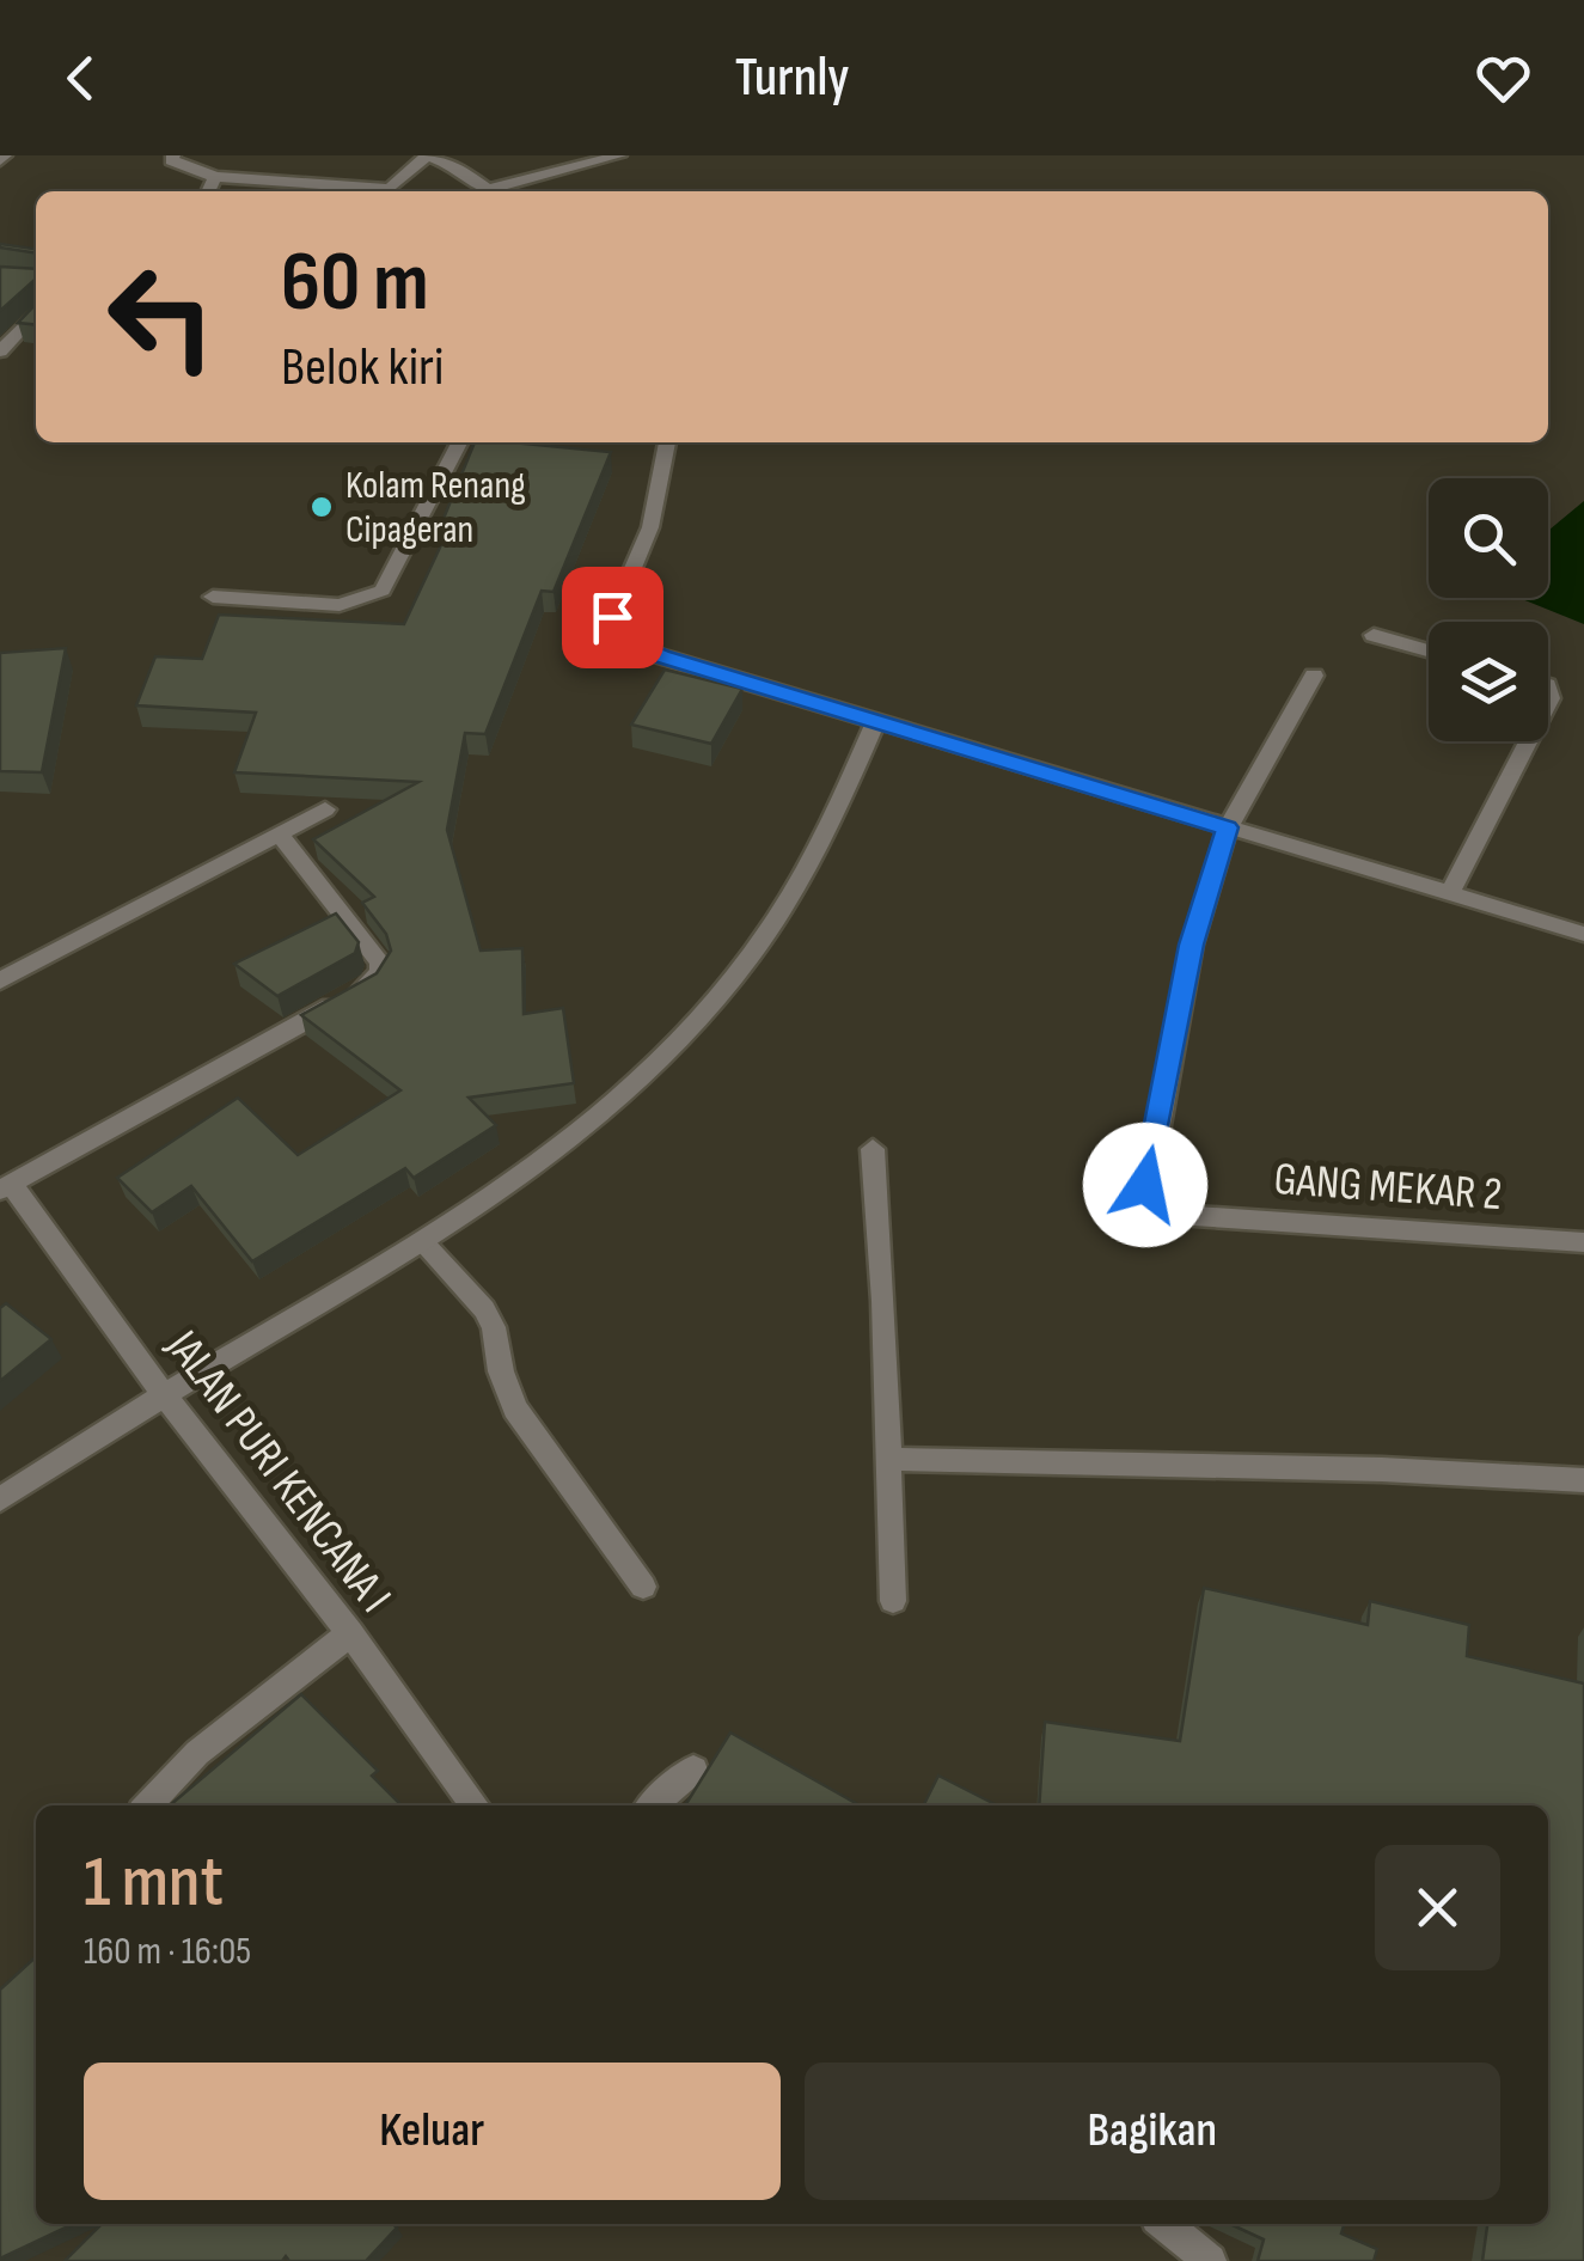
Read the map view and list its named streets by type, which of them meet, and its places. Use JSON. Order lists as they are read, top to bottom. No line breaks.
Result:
{"streets":{"street":["GANG MEKAR 2","JALAN PURI KENCANA I"]},"places":["Kolam Renang Cipageran"],"page":{"header":"Turnly","turn":["60 m","Belok kiri"],"heading":["1 mnt","160 m · 16:05"],"buttons":["Keluar","Bagikan"]}}
